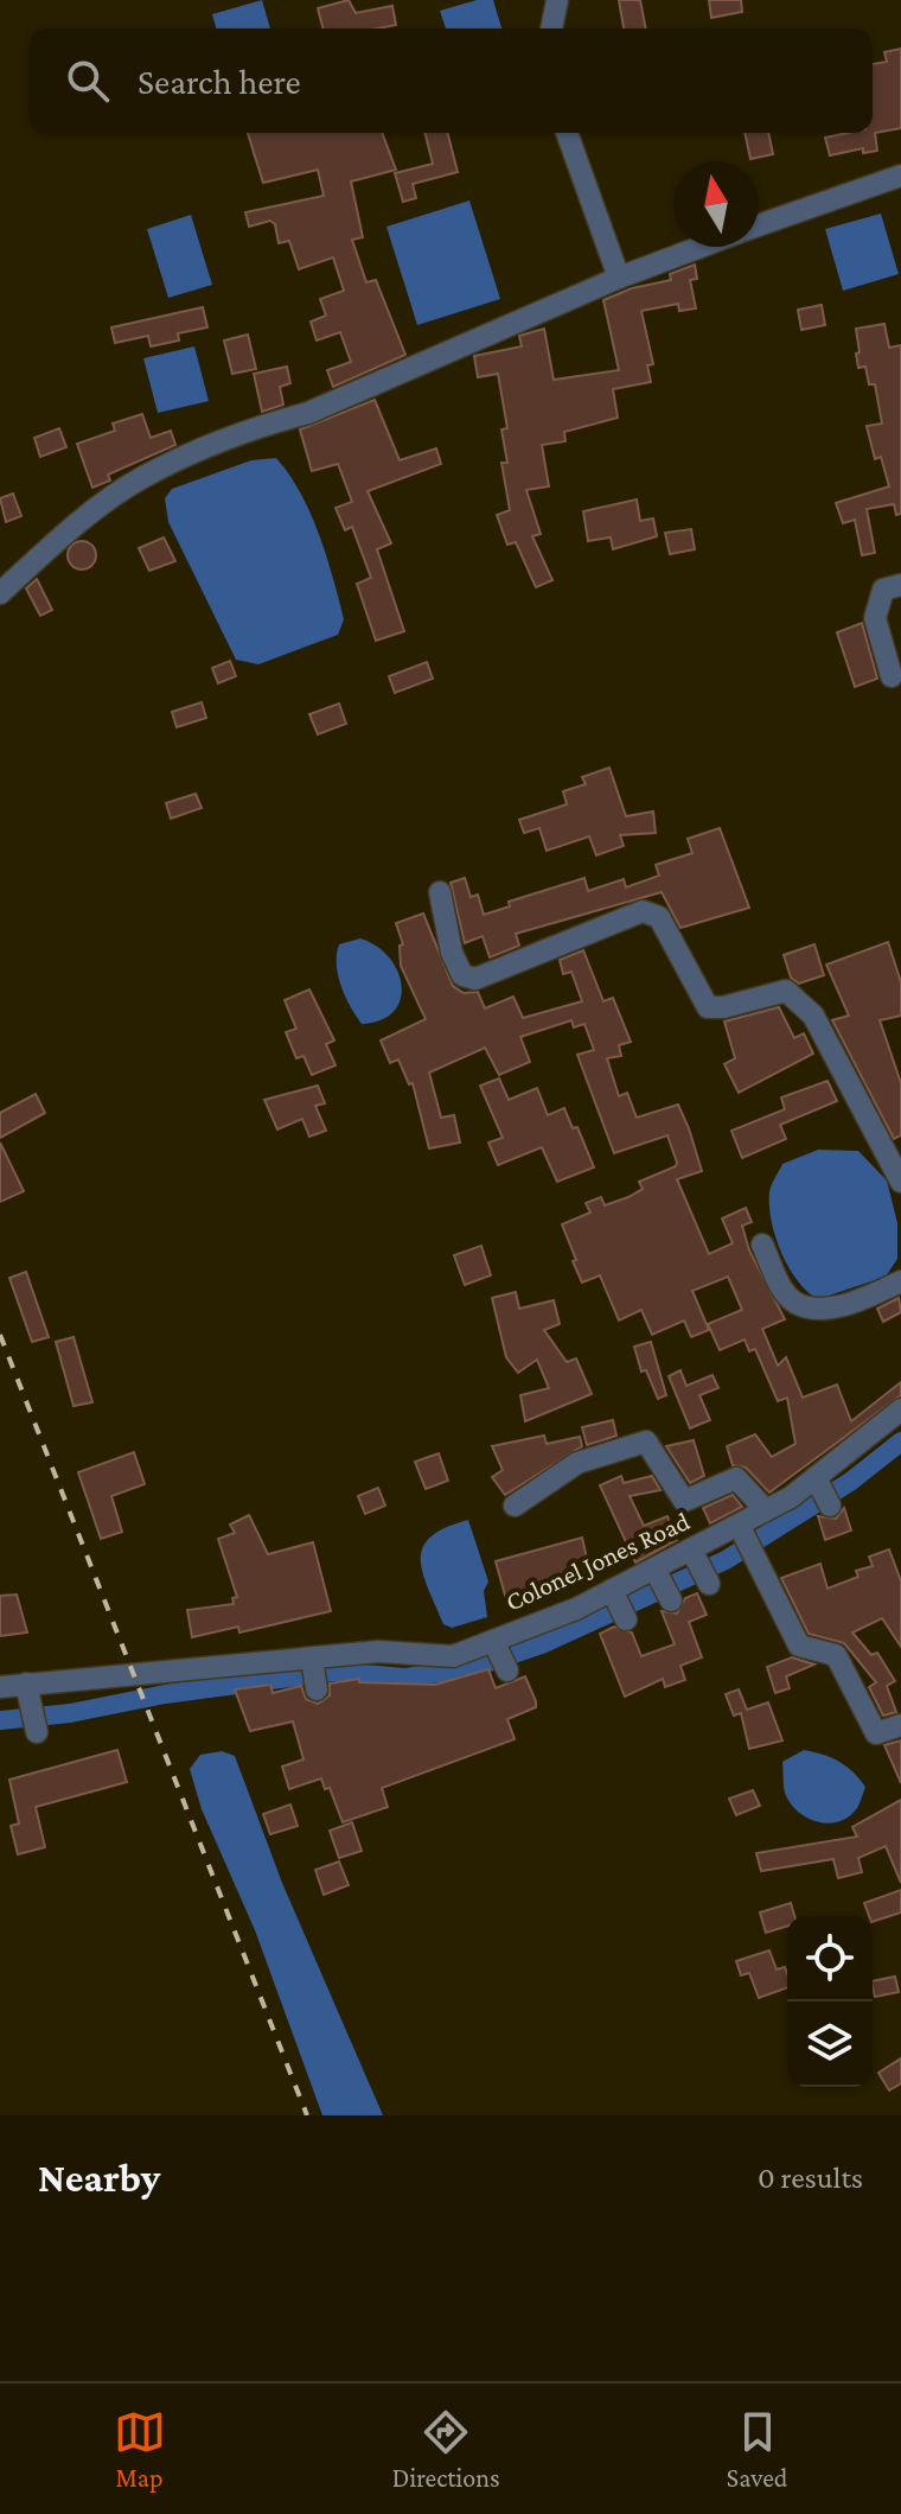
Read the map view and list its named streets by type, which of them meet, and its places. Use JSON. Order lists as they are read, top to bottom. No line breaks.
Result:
{"streets":{"street":["Colonel Jones Road"]},"north":"top","page":{"search":"Search here","heading":["Nearby","0 results"],"nav":["Map","Directions","Saved"]}}
